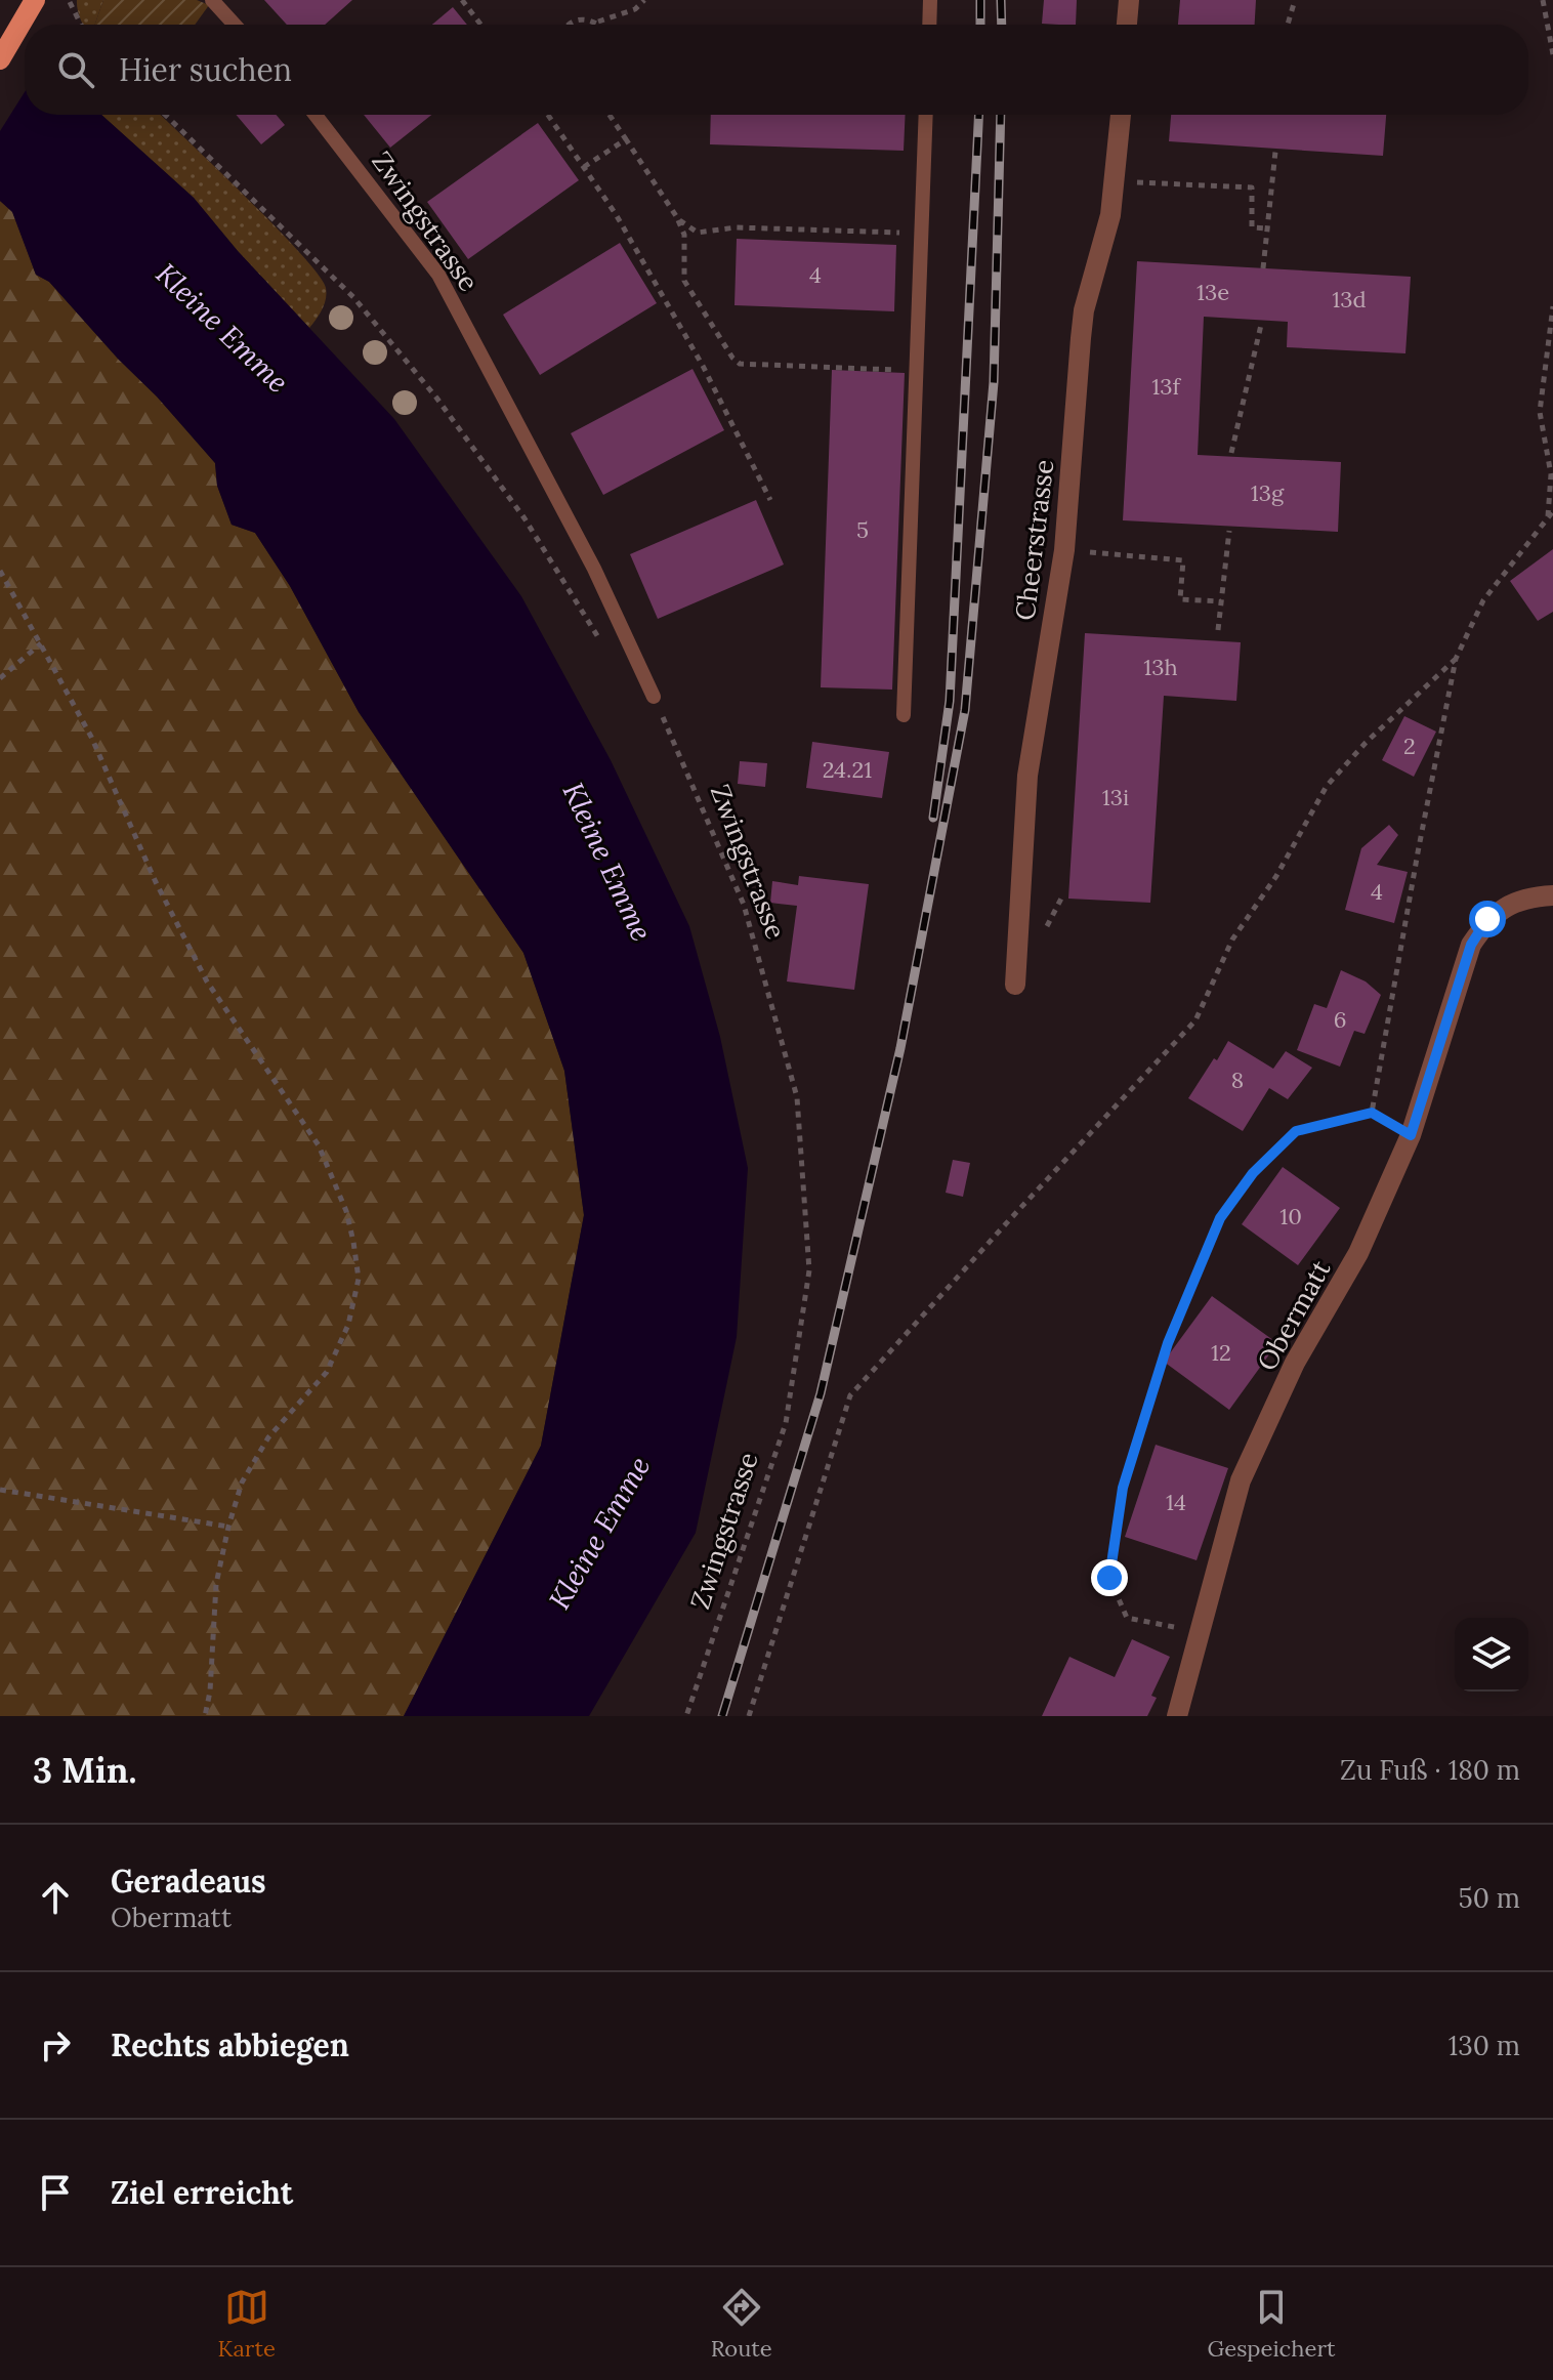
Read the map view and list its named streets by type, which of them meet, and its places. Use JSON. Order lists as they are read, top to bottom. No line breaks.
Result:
{"streets":{"street":["Cheerstrasse","Obermatt"],"lane":["Zwingstrasse"]},"water":["Kleine Emme"],"house_numbers":["4","13e","13d","13f","13g","5","13h","2","24.21","13i","4","6","8","10","12","14"],"page":{"search":"Hier suchen","heading":["3 Min.","Zu Fuß · 180 m"],"list":[["Geradeaus","Obermatt","50 m"],["Rechts abbiegen","130 m"],"Ziel erreicht"],"nav":["Karte","Route","Gespeichert"]}}
